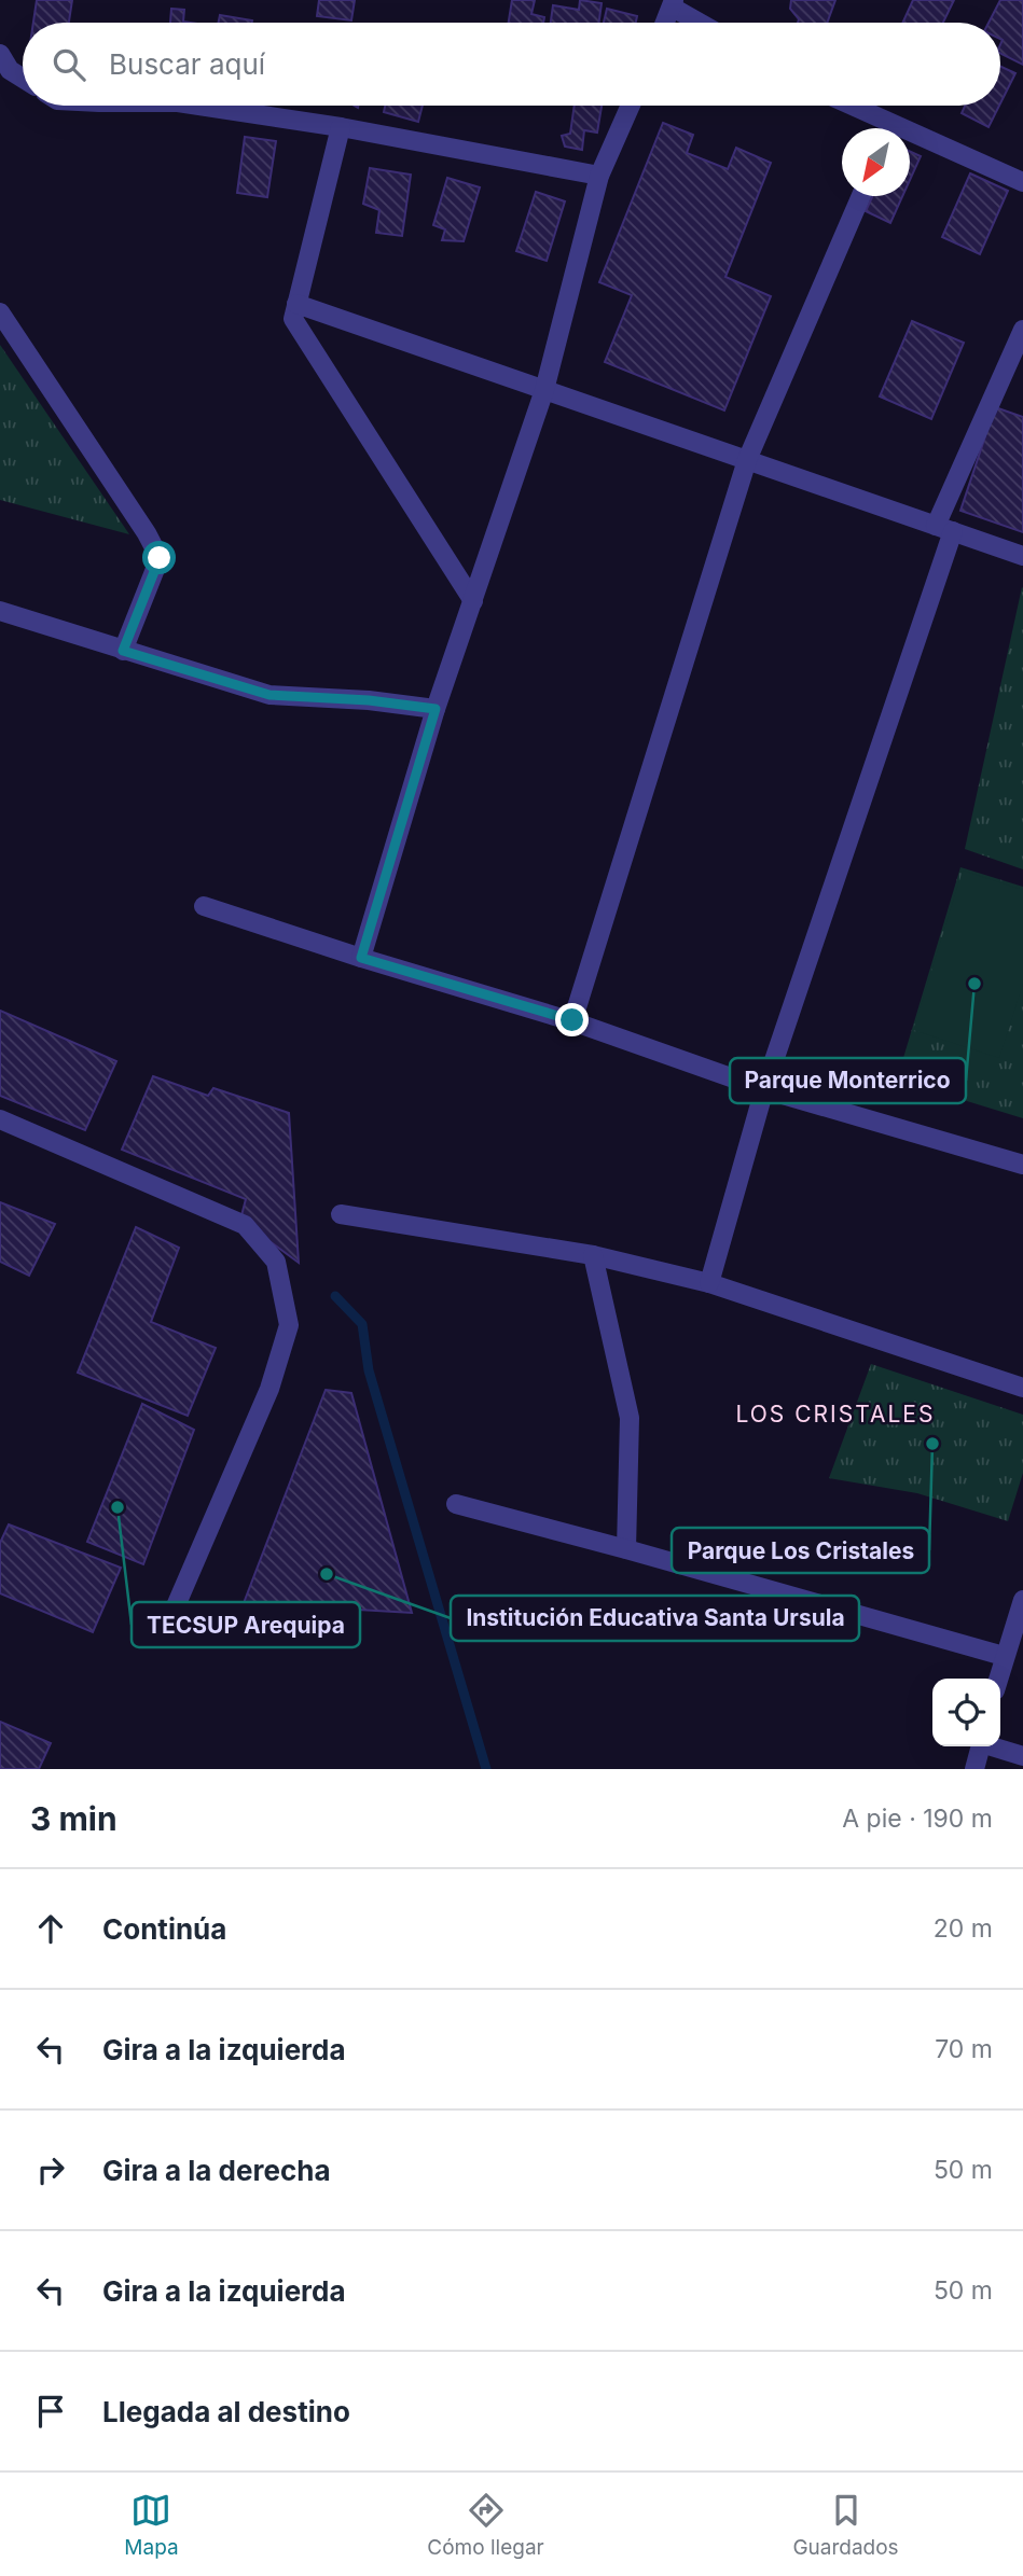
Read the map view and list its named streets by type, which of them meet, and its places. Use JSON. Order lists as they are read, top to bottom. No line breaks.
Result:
{"districts":["LOS CRISTALES"],"places":["Parque Monterrico","Parque Los Cristales","TECSUP Arequipa","Institución Educativa Santa Ursula"],"north":"bottom left","page":{"search":"Buscar aquí","heading":["3 min","A pie · 190 m"],"list":[["Continúa","20 m"],["Gira a la izquierda","70 m"],["Gira a la derecha","50 m"],["Gira a la izquierda","50 m"],"Llegada al destino"],"nav":["Mapa","Cómo llegar","Guardados"]}}
